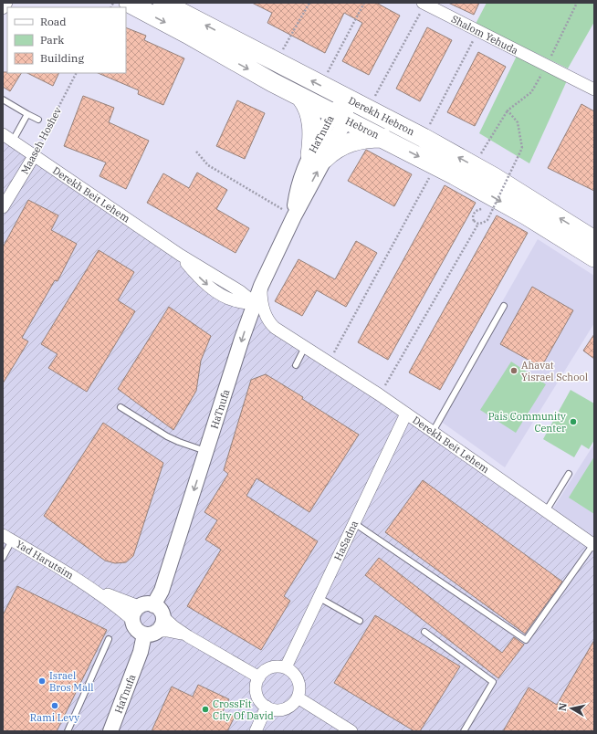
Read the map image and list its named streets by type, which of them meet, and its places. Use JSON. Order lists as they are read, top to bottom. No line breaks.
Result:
{"streets":{"highway":["Derekh Hebron","Hebron"],"street":["Shalom Yehuda","HaTnufa","Maaseh Hoshev","Derekh Beit Lehem","HaSadna","Yad Harutsim"]},"crossings":[["Derekh Hebron","HaTnufa"],["Hebron","HaTnufa"],["HaTnufa","Derekh Beit Lehem"],["HaTnufa","Yad Harutsim"],["Maaseh Hoshev","Derekh Beit Lehem"],["Derekh Beit Lehem","HaSadna"]],"one_way":["Derekh Hebron","Hebron","HaTnufa"],"places":["Ahavat Yisrael School","Pais Community Center","Israel Bros Mall","Rami Levy","CrossFit City Of David"],"legend":["Road","Park","Building"],"north":"left"}
